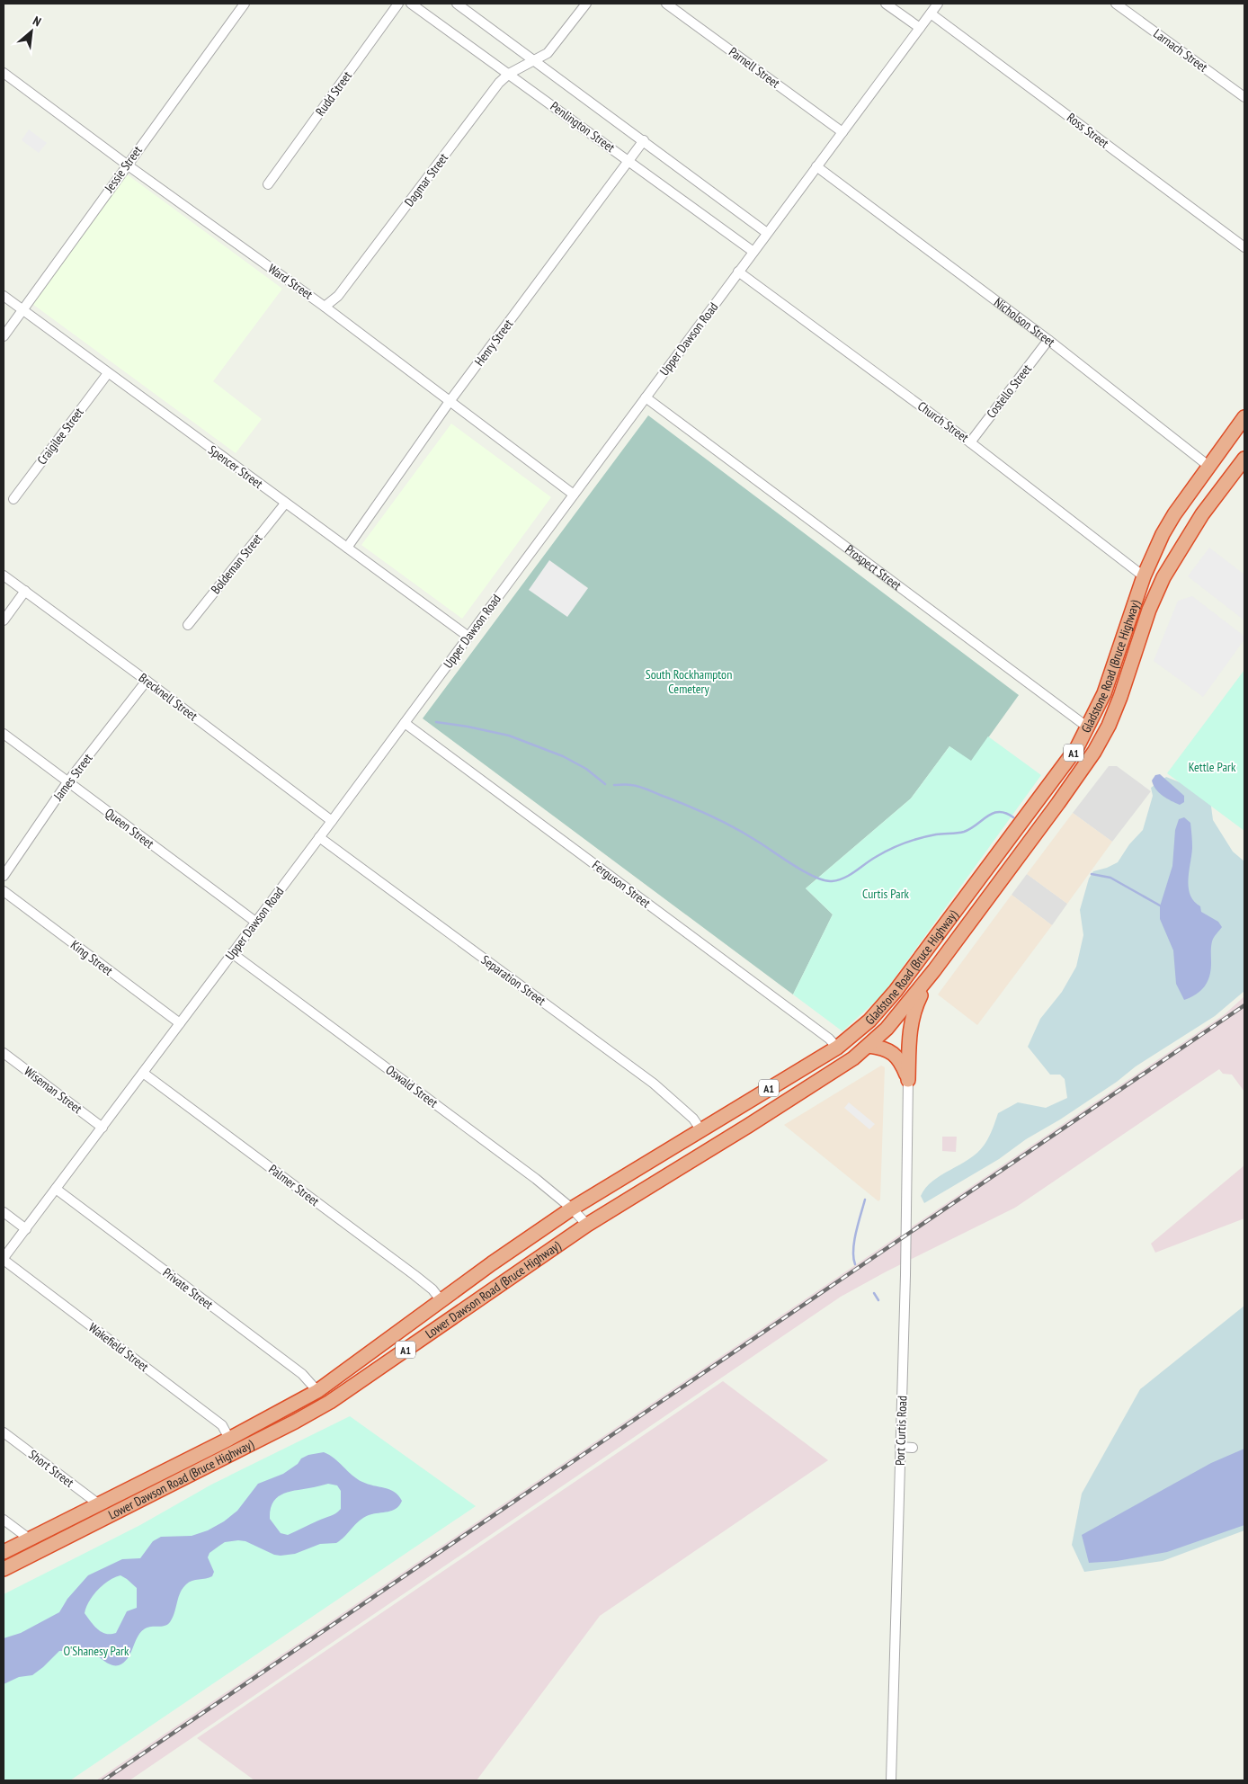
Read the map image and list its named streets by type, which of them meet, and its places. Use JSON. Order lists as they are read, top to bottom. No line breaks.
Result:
{"streets":{"highway":["Nicholson Street","Prospect Street","Gladstone Road (Bruce Highway)","A1","Lower Dawson Road (Bruce Highway)"],"street":["Larnach Street","Parnell Street","Rudd Street","Penlington Street","Ross Street","Jessie Street","Dagmar Street","Ward Street","Upper Dawson Road","Henry Street","Costello Street","Church Street","Craigilee Street","Spencer Street","Boldeman Street","Brecknell Street","James Street","Queen Street","Ferguson Street","King Street","Separation Street","Oswald Street","Wiseman Street","Palmer Street","Private Street","Wakefield Street","Port Curtis Road","Short Street"]},"crossings":[["Parnell Street","Upper Dawson Road"],["Penlington Street","Dagmar Street"],["Penlington Street","Upper Dawson Road"],["Penlington Street","Henry Street"],["Ross Street","Upper Dawson Road"],["Jessie Street","Ward Street"],["Jessie Street","Spencer Street"],["Dagmar Street","Ward Street"],["Ward Street","Upper Dawson Road"],["Ward Street","Henry Street"],["Nicholson Street","Upper Dawson Road"],["Nicholson Street","Costello Street"],["Nicholson Street","Gladstone Road (Bruce Highway)"],["Upper Dawson Road","Church Street"],["Upper Dawson Road","Spencer Street"],["Upper Dawson Road","Prospect Street"],["Upper Dawson Road","Brecknell Street"],["Upper Dawson Road","Queen Street"],["Upper Dawson Road","Ferguson Street"],["Upper Dawson Road","King Street"],["Upper Dawson Road","Separation Street"],["Upper Dawson Road","Oswald Street"],["Upper Dawson Road","Wiseman Street"],["Upper Dawson Road","Palmer Street"],["Upper Dawson Road","Private Street"],["Upper Dawson Road","Wakefield Street"],["Henry Street","Spencer Street"],["Costello Street","Church Street"],["Church Street","Gladstone Road (Bruce Highway)"],["Craigilee Street","Spencer Street"],["Spencer Street","Boldeman Street"],["Prospect Street","Gladstone Road (Bruce Highway)"],["Gladstone Road (Bruce Highway)","Ferguson Street"],["Gladstone Road (Bruce Highway)","Lower Dawson Road (Bruce Highway)"],["Brecknell Street","James Street"],["James Street","Queen Street"],["Ferguson Street","Lower Dawson Road (Bruce Highway)"],["Separation Street","Lower Dawson Road (Bruce Highway)"],["Oswald Street","Lower Dawson Road (Bruce Highway)"],["Palmer Street","Lower Dawson Road (Bruce Highway)"],["Private Street","Lower Dawson Road (Bruce Highway)"],["Lower Dawson Road (Bruce Highway)","Wakefield Street"],["Lower Dawson Road (Bruce Highway)","Short Street"]],"parks":["South Rockhampton Cemetery","Kettle Park","Curtis Park","O'Shanesy Park"],"north":"top right"}
